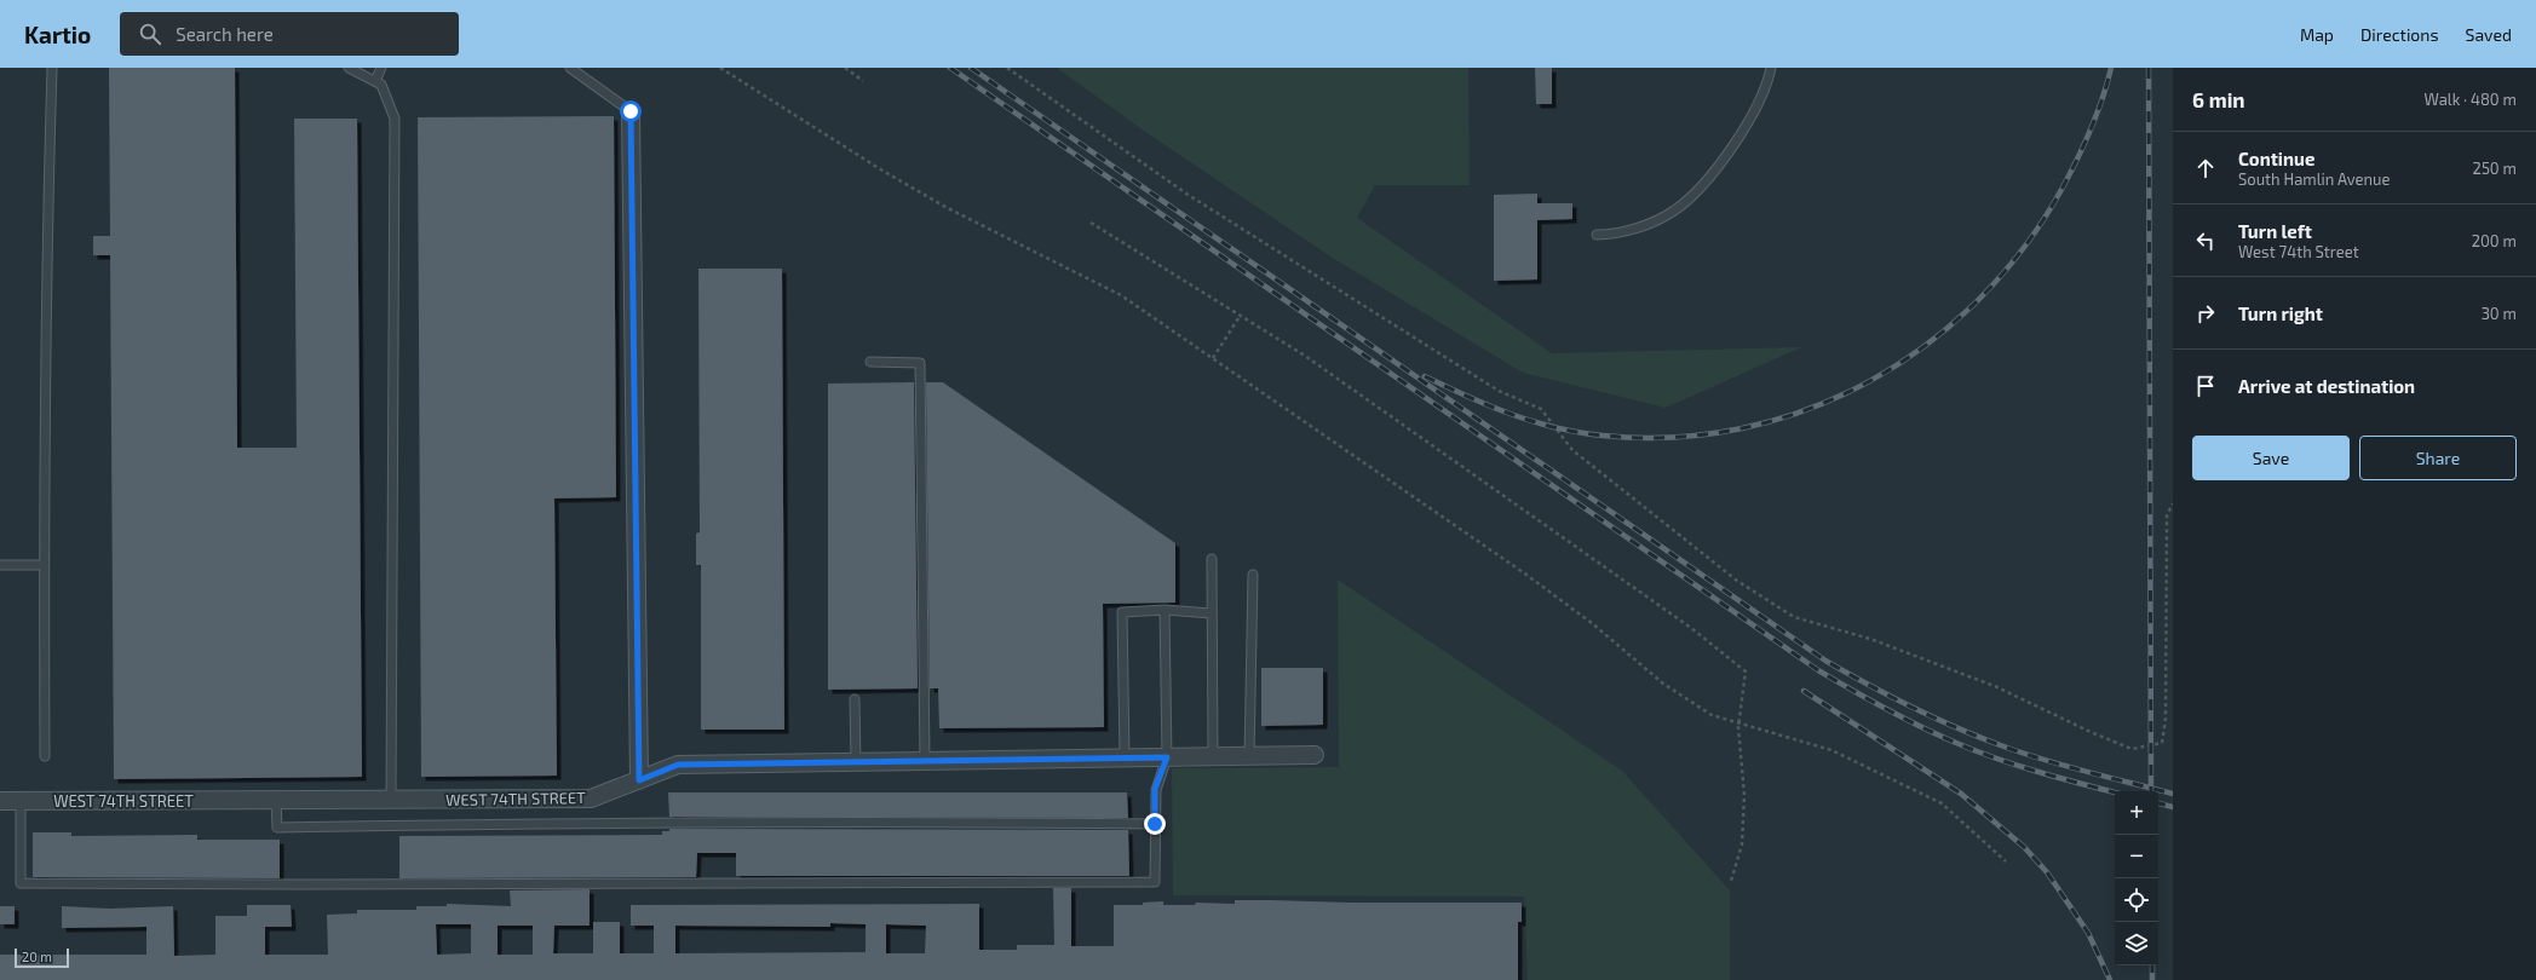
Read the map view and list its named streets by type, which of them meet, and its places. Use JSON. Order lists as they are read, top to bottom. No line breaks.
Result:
{"streets":{"street":["WEST 74TH STREET"]},"scale_bar":"20 m","page":{"header":"Kartio","search":"Search here","nav":["Map","Directions","Saved"],"heading":["6 min","Walk · 480 m"],"list":[["Continue","South Hamlin Avenue","250 m"],["Turn left","West 74th Street","200 m"],["Turn right","30 m"],"Arrive at destination"],"buttons":["Save","Share"],"map_buttons":["+","−"],"scale":"20 m"}}
